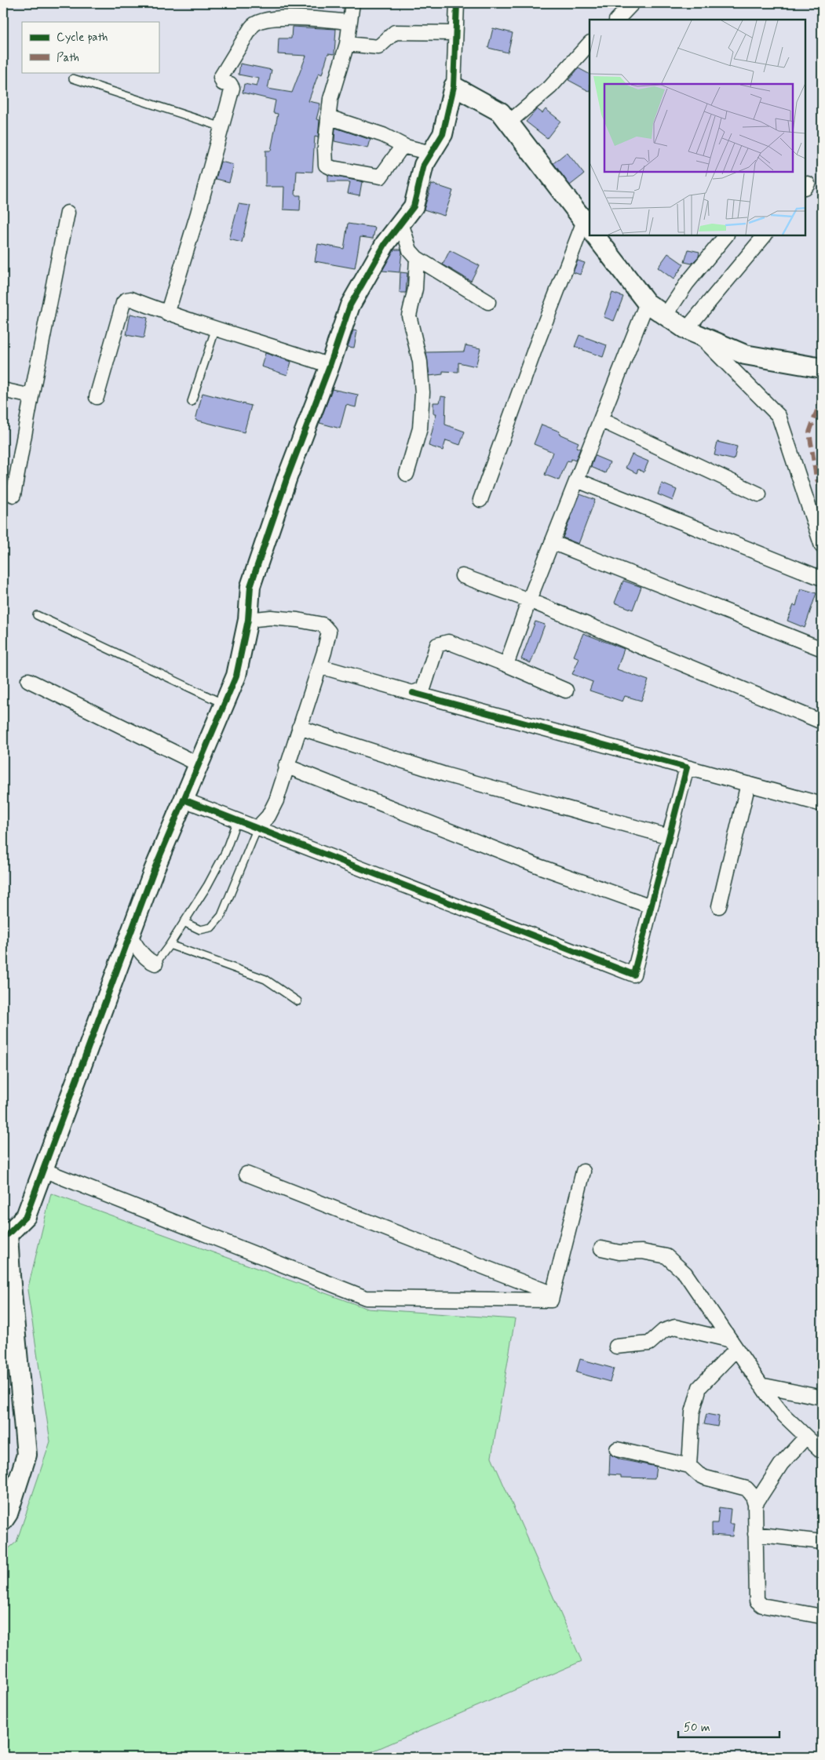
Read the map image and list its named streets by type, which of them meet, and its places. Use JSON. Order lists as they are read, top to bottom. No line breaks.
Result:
{"legend":["Cycle path","Path"],"scale_bar":"50 m"}
